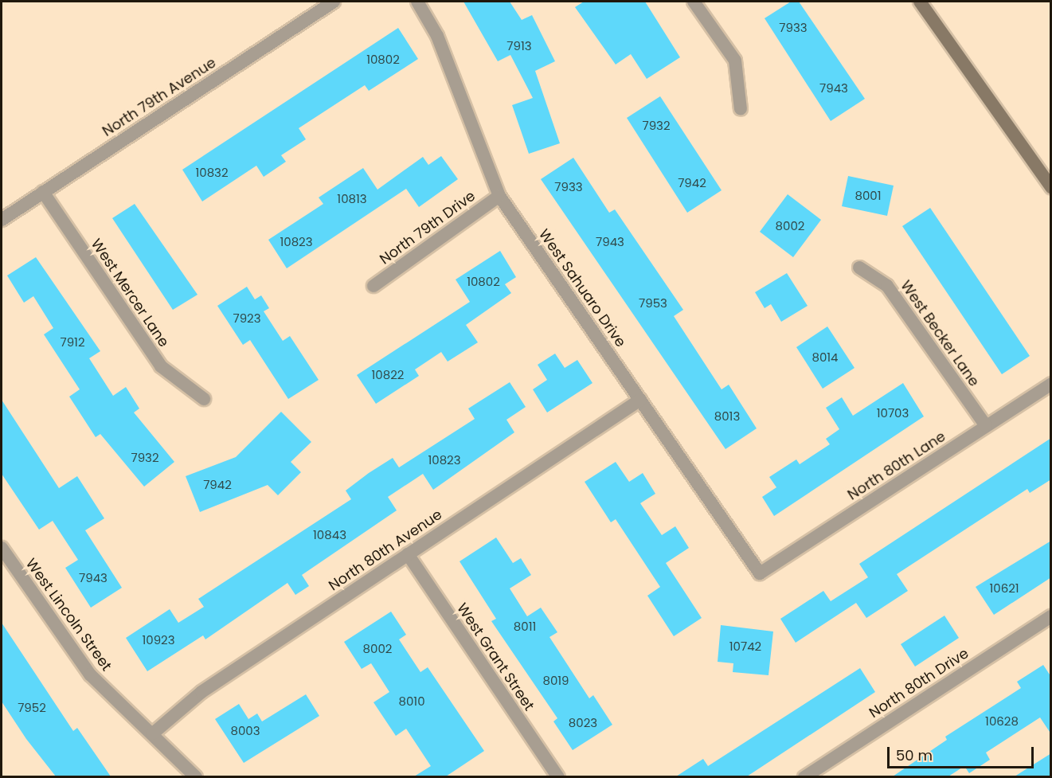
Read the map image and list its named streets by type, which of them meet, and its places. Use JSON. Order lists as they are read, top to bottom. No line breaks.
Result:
{"streets":{"street":["North 79th Avenue","North 79th Drive","West Sahuaro Drive","West Mercer Lane","West Becker Lane","North 80th Lane","North 80th Avenue","West Lincoln Street","West Grant Street","North 80th Drive"]},"crossings":[["North 79th Avenue","West Mercer Lane"],["North 79th Drive","West Sahuaro Drive"],["West Sahuaro Drive","North 80th Lane"],["West Sahuaro Drive","North 80th Avenue"],["West Becker Lane","North 80th Lane"],["North 80th Avenue","West Lincoln Street"],["North 80th Avenue","West Grant Street"]],"house_numbers":["7933","7913","10802","7943","7932","10832","7942","7933","8001","10813","8002","10823","7943","10802","7953","7923","7912","8014","10822","10703","8013","7932","10823","7942","10843","7943","10621","8011","10923","10742","8002","8019","8010","7952","10628","8023","8003"],"scale_bar":"50 m"}
